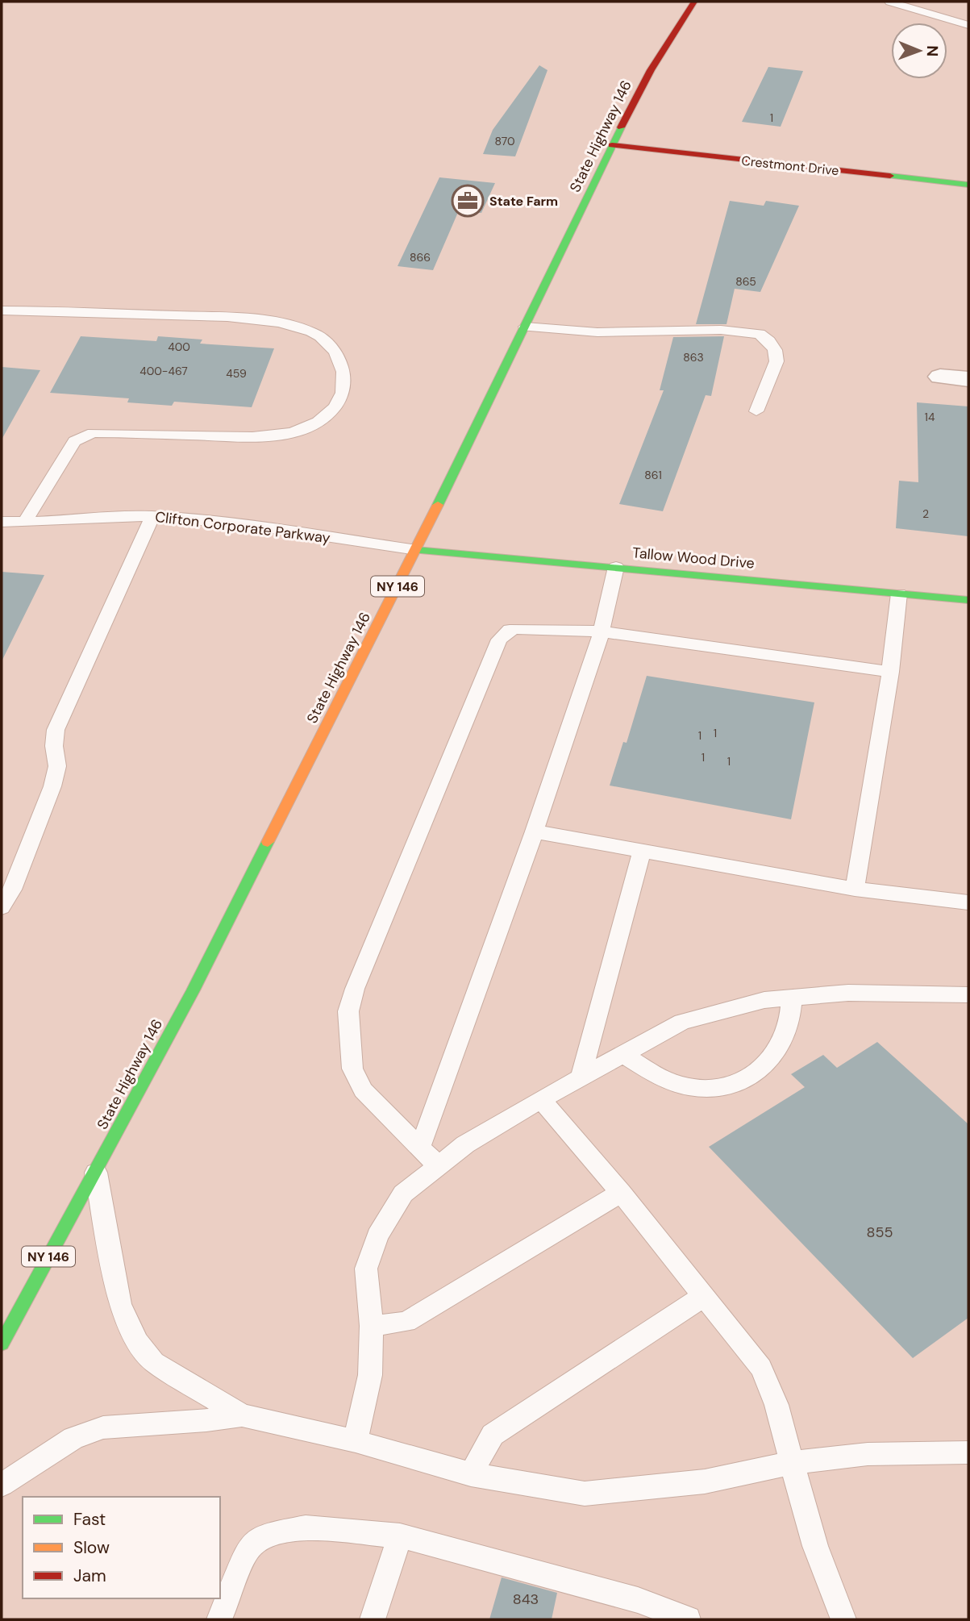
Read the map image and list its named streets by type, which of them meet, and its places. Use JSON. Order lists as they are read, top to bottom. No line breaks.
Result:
{"streets":{"main road":["State Highway 146","Crestmont Drive","Tallow Wood Drive","NY 146"],"lane":["Clifton Corporate Parkway"]},"crossings":[["State Highway 146","Crestmont Drive"],["State Highway 146","Clifton Corporate Parkway"],["State Highway 146","Tallow Wood Drive"],["Clifton Corporate Parkway","Tallow Wood Drive"]],"places":{"office":["State Farm"]},"house_numbers":["1","870","866","865","400","863","400-467","459","14","861","2","1","1","1","1","855","843"],"legend":["Fast","Slow","Jam"],"north":"right"}
